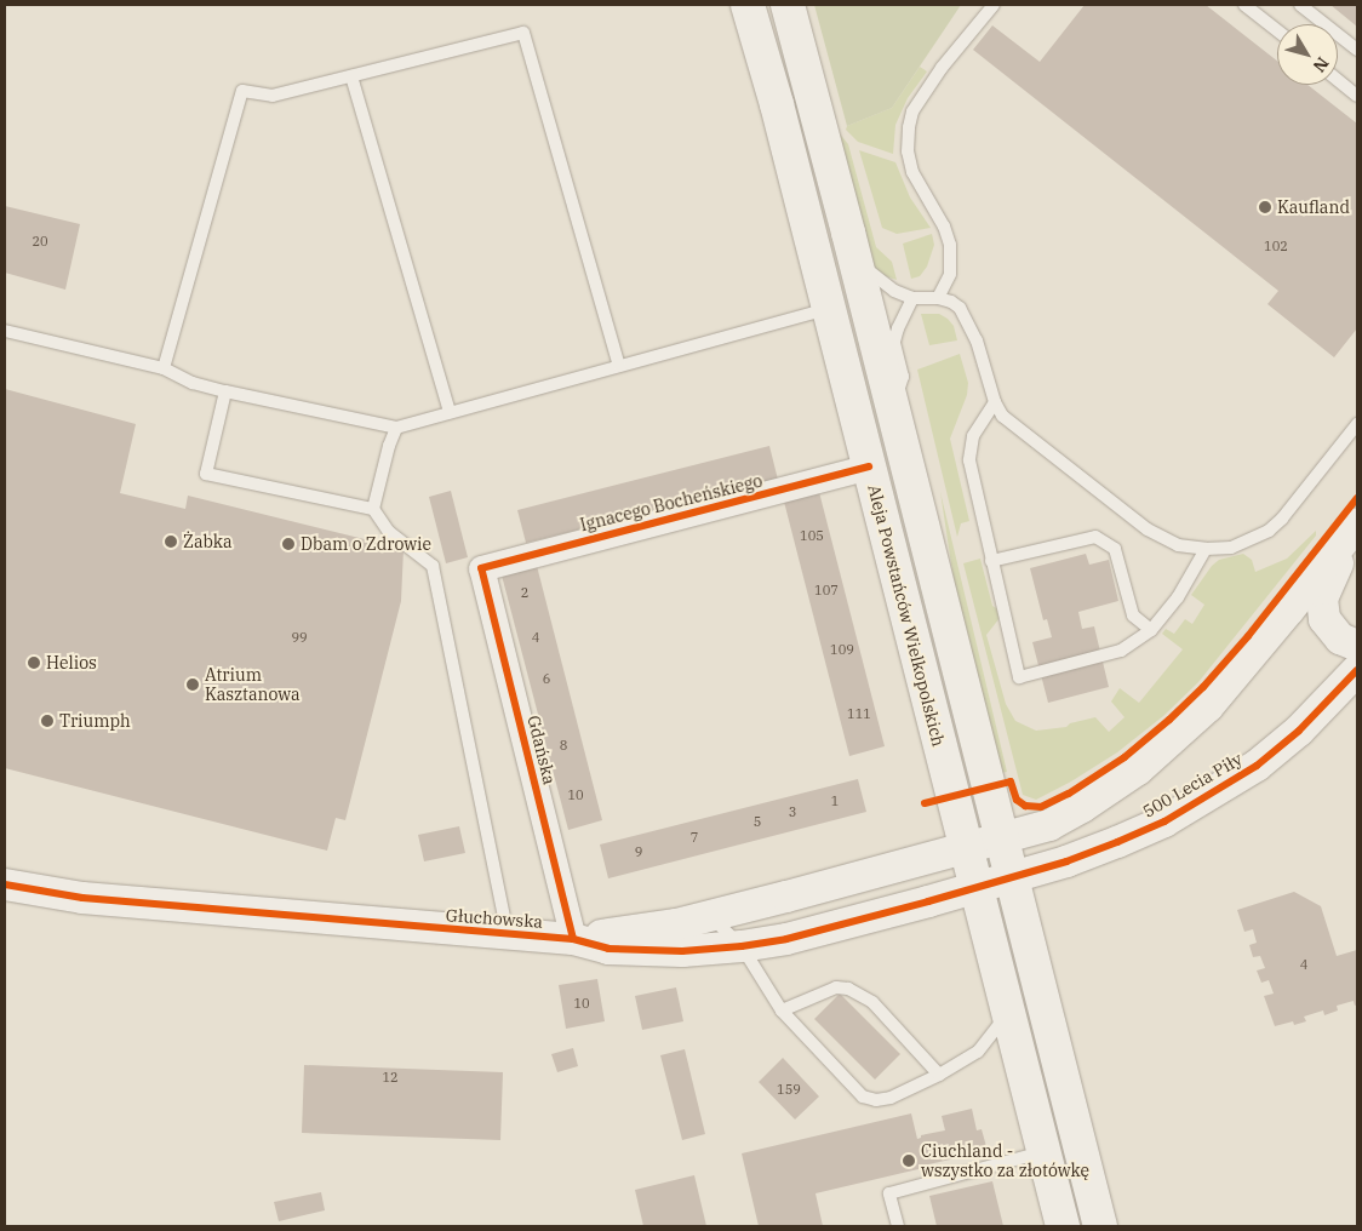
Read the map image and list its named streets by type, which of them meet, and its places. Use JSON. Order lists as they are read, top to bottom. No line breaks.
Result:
{"streets":{"main road":["Aleja Powstańców Wielkopolskich"],"street":["Ignacego Bocheńskiego","Gdańska","500 Lecia Piły","Głuchowska"]},"crossings":[["Ignacego Bocheńskiego","Aleja Powstańców Wielkopolskich"],["Ignacego Bocheńskiego","Gdańska"],["Aleja Powstańców Wielkopolskich","500 Lecia Piły"],["Aleja Powstańców Wielkopolskich","Głuchowska"],["Gdańska","Głuchowska"],["500 Lecia Piły","Głuchowska"]],"places":["Kaufland","Żabka","Dbam o Zdrowie","Helios","Atrium Kasztanowa","Triumph","Ciuchland - wszystko za złotówkę"],"house_numbers":["20","102","105","107","2","99","4","109","6","111","8","10","1","3","5","7","9","4","10","12","159"],"north":"bottom right"}
